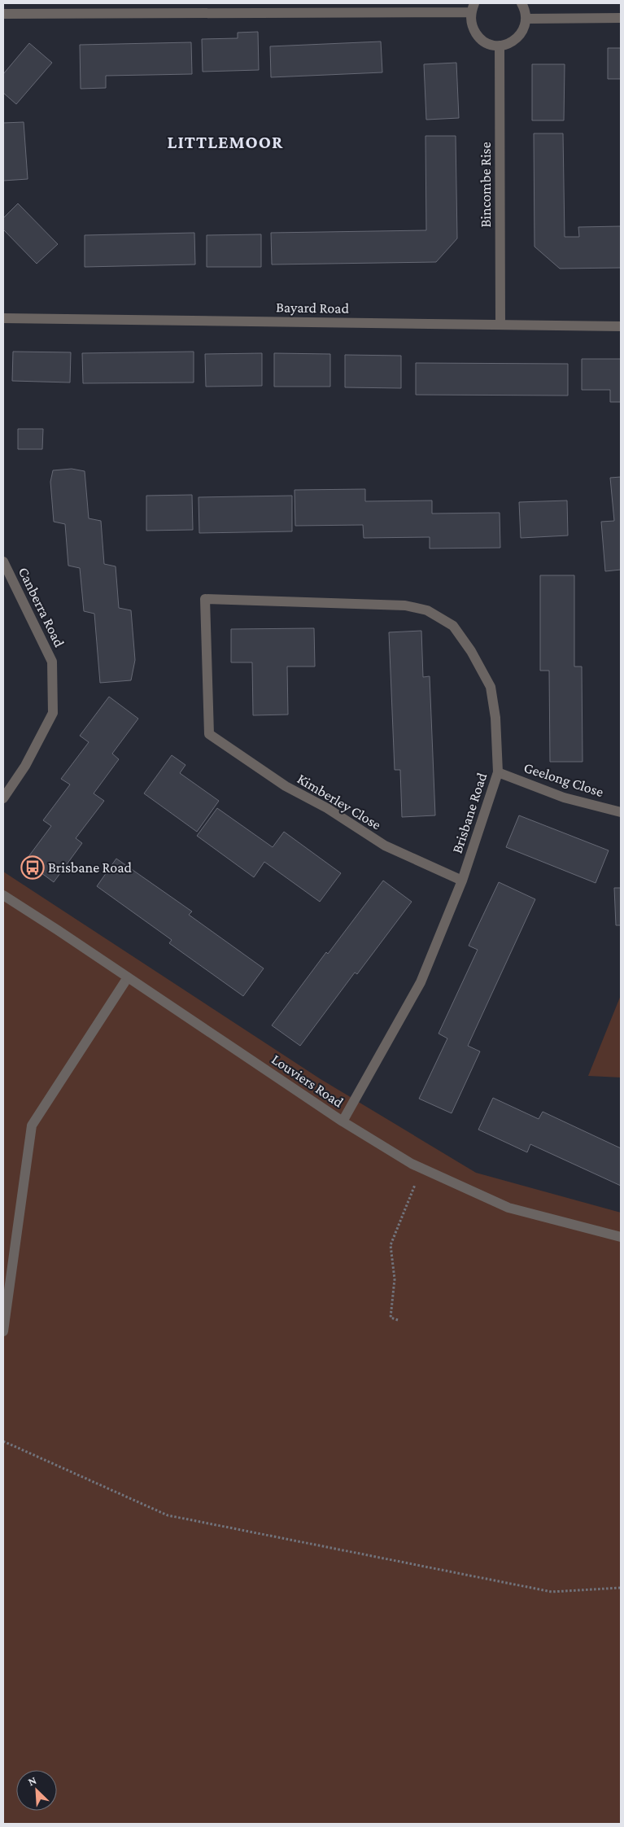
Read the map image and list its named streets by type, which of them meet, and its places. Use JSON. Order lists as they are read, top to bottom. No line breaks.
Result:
{"streets":{"street":["Bincombe Rise","Bayard Road","Canberra Road","Geelong Close","Kimberley Close","Brisbane Road","Louviers Road"]},"crossings":[["Bincombe Rise","Bayard Road"],["Geelong Close","Brisbane Road"],["Kimberley Close","Brisbane Road"],["Brisbane Road","Louviers Road"]],"districts":["LITTLEMOOR"],"places":{"bus stop":["Brisbane Road"]},"north":"top left"}
